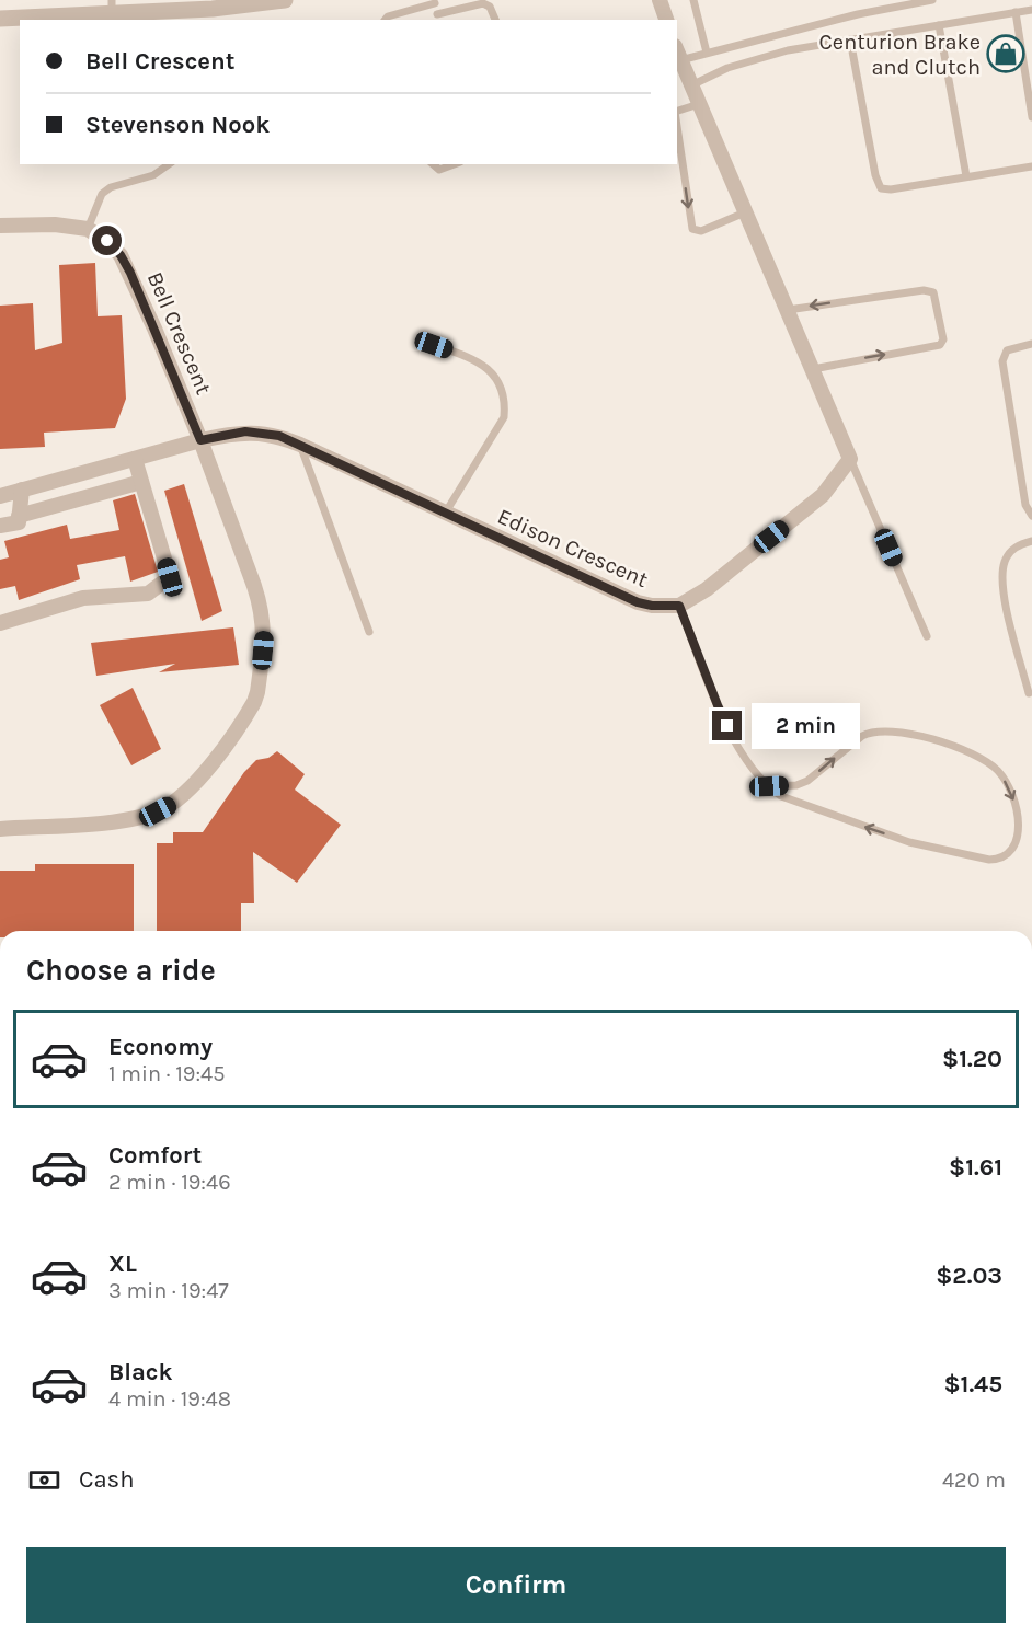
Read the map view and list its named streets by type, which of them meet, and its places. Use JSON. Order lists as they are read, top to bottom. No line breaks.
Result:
{"streets":{"street":["Bell Crescent","Edison Crescent"]},"crossings":[["Bell Crescent","Edison Crescent"]],"places":{"shop":["Centurion Brake and Clutch"]},"page":{"banner":["Bell Crescent","Stevenson Nook"],"bubble":"2 min","heading":"Choose a ride","list":[{"name":"Economy","note":"1 min · 19:45","value":"$1.20"},{"name":"Comfort","note":"2 min · 19:46","value":"$1.61"},{"name":"XL","note":"3 min · 19:47","value":"$2.03"},{"name":"Black","note":"4 min · 19:48","value":"$1.45"}],"pay":["Cash","420 m"],"buttons":"Confirm"}}
